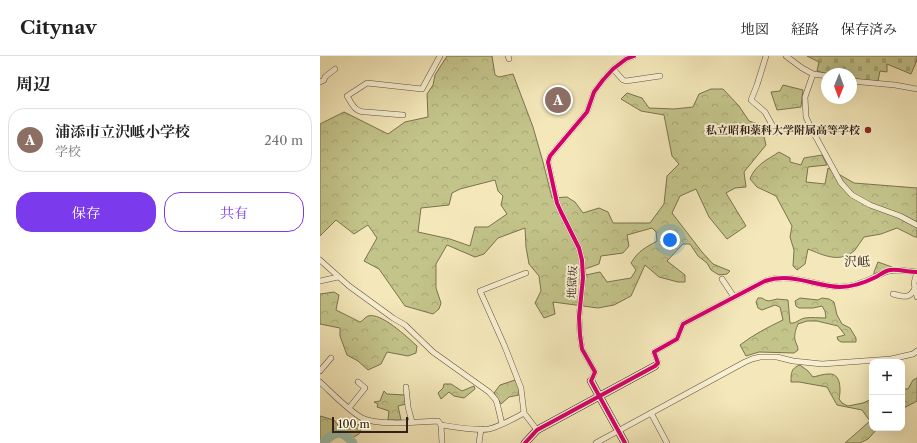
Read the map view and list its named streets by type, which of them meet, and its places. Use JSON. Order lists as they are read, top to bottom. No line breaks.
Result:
{"streets":{"street":["地獄坂"]},"districts":["沢岻"],"places":["私立昭和薬科大学附属高等学校"],"scale_bar":"100 m","north":"bottom","page":{"header":"Citynav","nav":["地図","経路","保存済み"],"heading":"周辺","pins":"A","list":[{"mark":"A","name":"浦添市立沢岻小学校","note":"学校","value":"240 m"}],"buttons":["保存","共有"],"map_buttons":["+","−"],"scale":"100 m"}}
